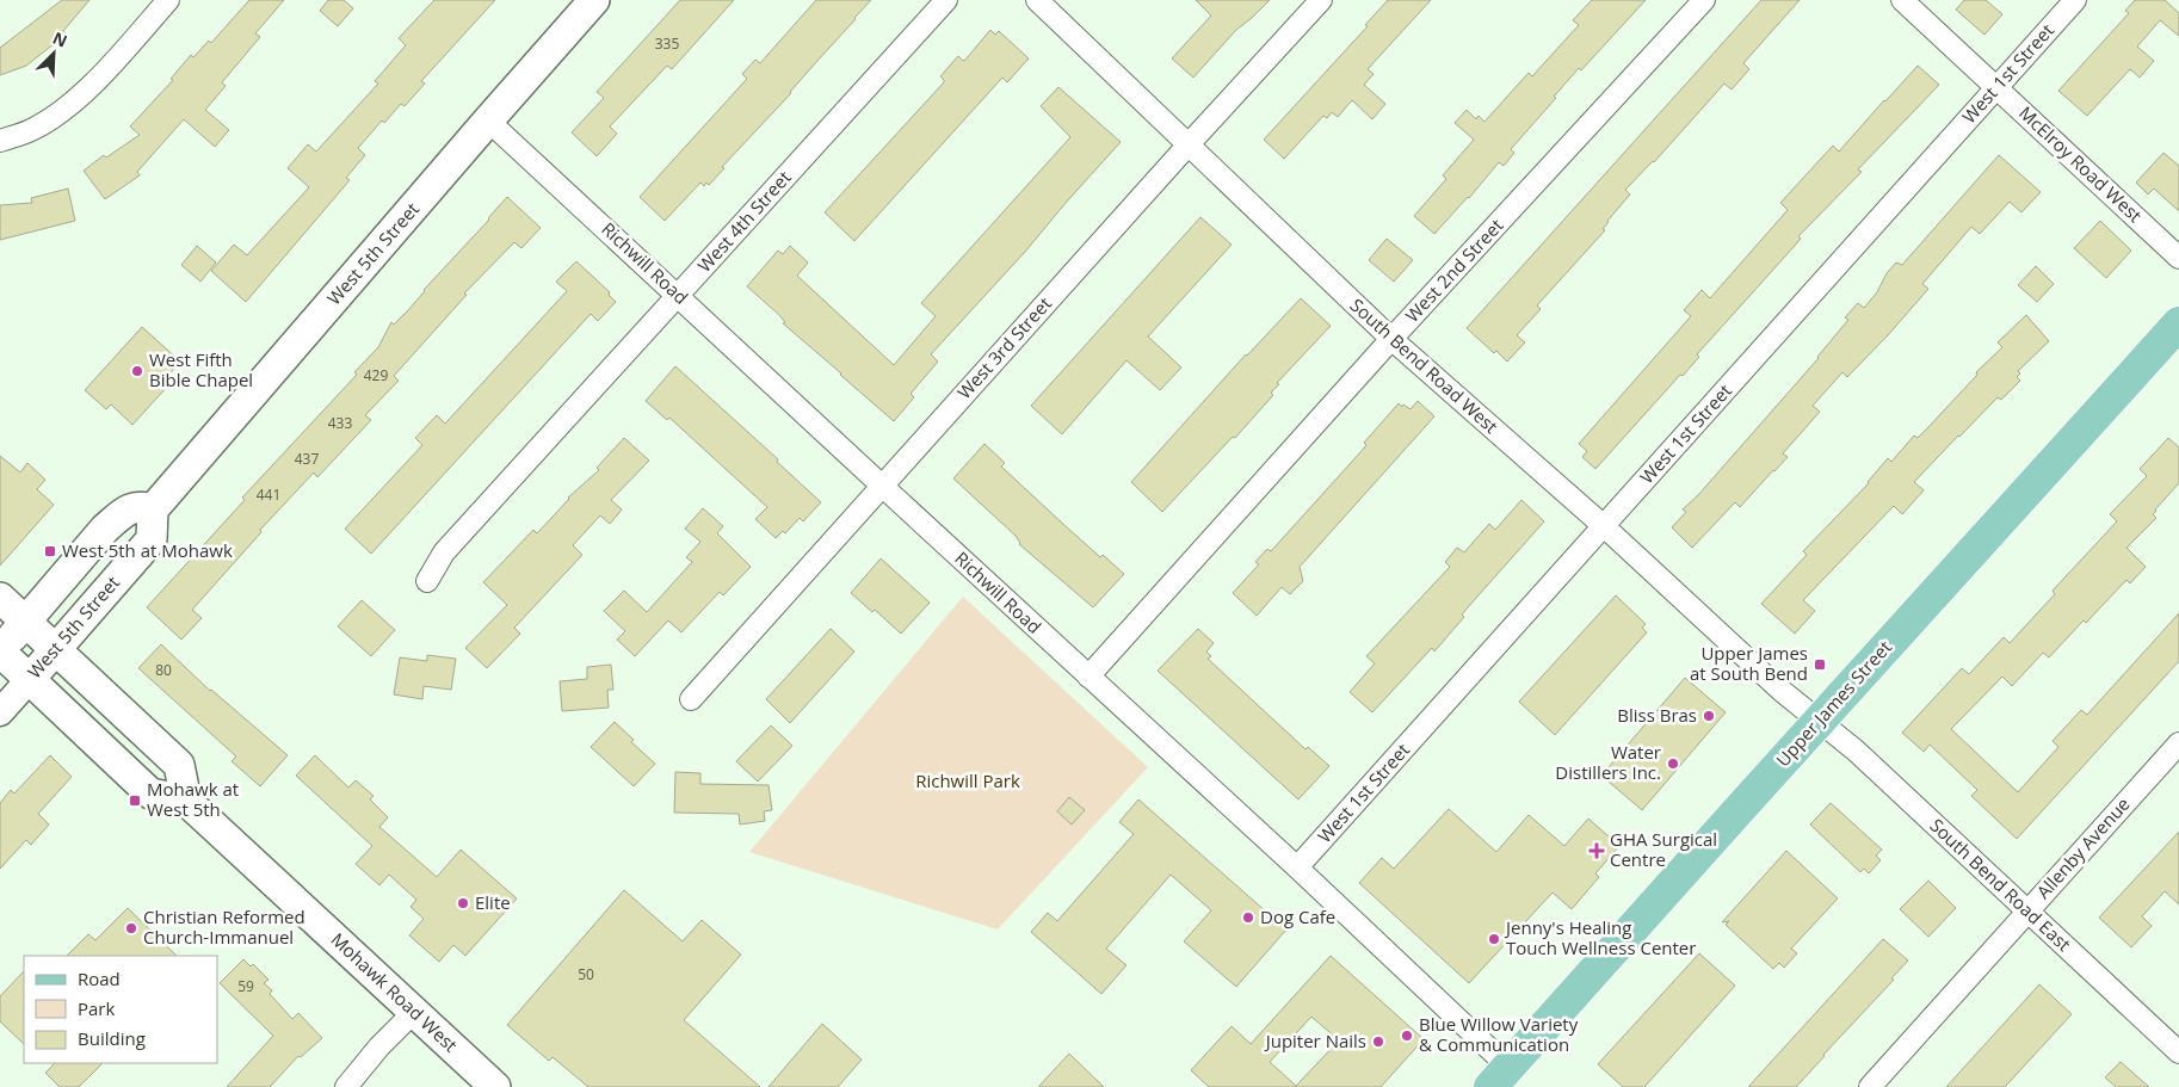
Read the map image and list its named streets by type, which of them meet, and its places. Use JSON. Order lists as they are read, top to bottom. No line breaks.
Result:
{"streets":{"main road":["West 5th Street","Upper James Street","Mohawk Road West"],"street":["West 1st Street","McElroy Road West","West 4th Street","Richwill Road","West 2nd Street","West 3rd Street","South Bend Road West","Allenby Avenue","South Bend Road East"]},"crossings":[["West 1st Street","McElroy Road West"],["West 1st Street","Richwill Road"],["West 1st Street","South Bend Road West"],["West 4th Street","Richwill Road"],["West 5th Street","Richwill Road"],["Richwill Road","West 2nd Street"],["Richwill Road","West 3rd Street"],["Richwill Road","Upper James Street"],["West 2nd Street","South Bend Road West"],["West 3rd Street","South Bend Road West"],["South Bend Road West","Upper James Street"],["South Bend Road West","South Bend Road East"],["Upper James Street","South Bend Road East"],["Allenby Avenue","South Bend Road East"]],"parks":["Richwill Park"],"places":{"other":["West Fifth Bible Chapel","Bliss Bras","Water Distillers Inc.","Elite","Dog Cafe","Christian Reformed Church-Immanuel","Jenny's Healing Touch Wellness Center","Blue Willow Variety & Communication","Jupiter Nails"],"transit":["West 5th at Mohawk","Upper James at South Bend","Mohawk at West 5th"],"health":["GHA Surgical Centre"]},"house_numbers":["335","429","433","437","441","80","50","59"],"legend":["Road","Park","Building"],"north":"top right"}
